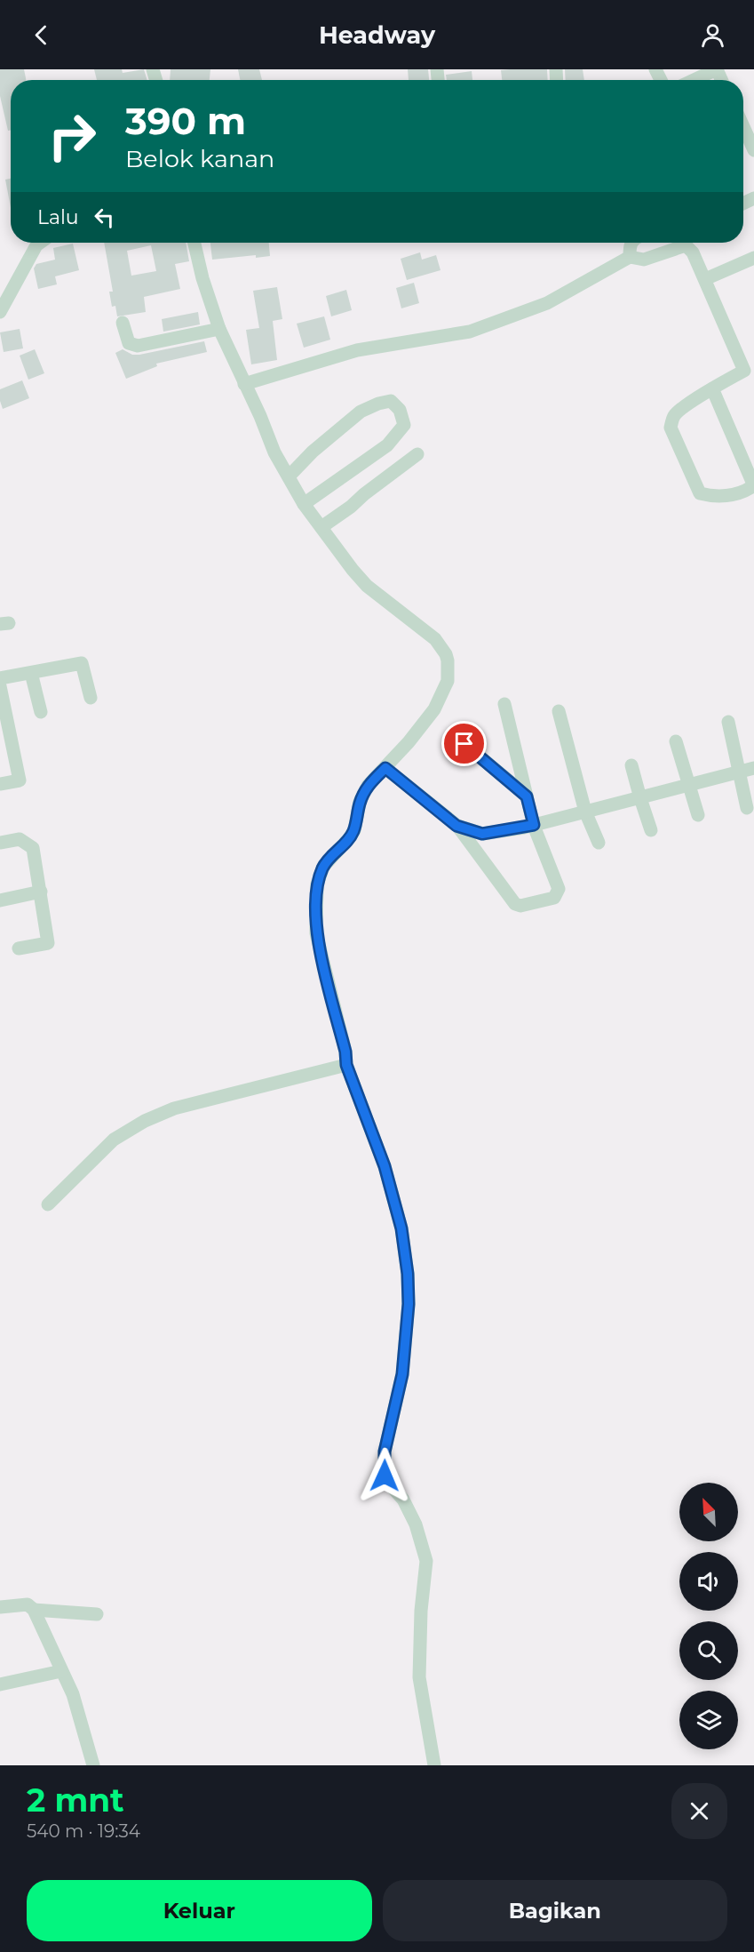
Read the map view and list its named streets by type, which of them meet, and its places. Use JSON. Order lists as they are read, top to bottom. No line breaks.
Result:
{"north":"top left","page":{"header":"Headway","turn":["390 m","Belok kanan"],"then":"Lalu","heading":["2 mnt","540 m · 19:34"],"buttons":["Keluar","Bagikan"]}}
